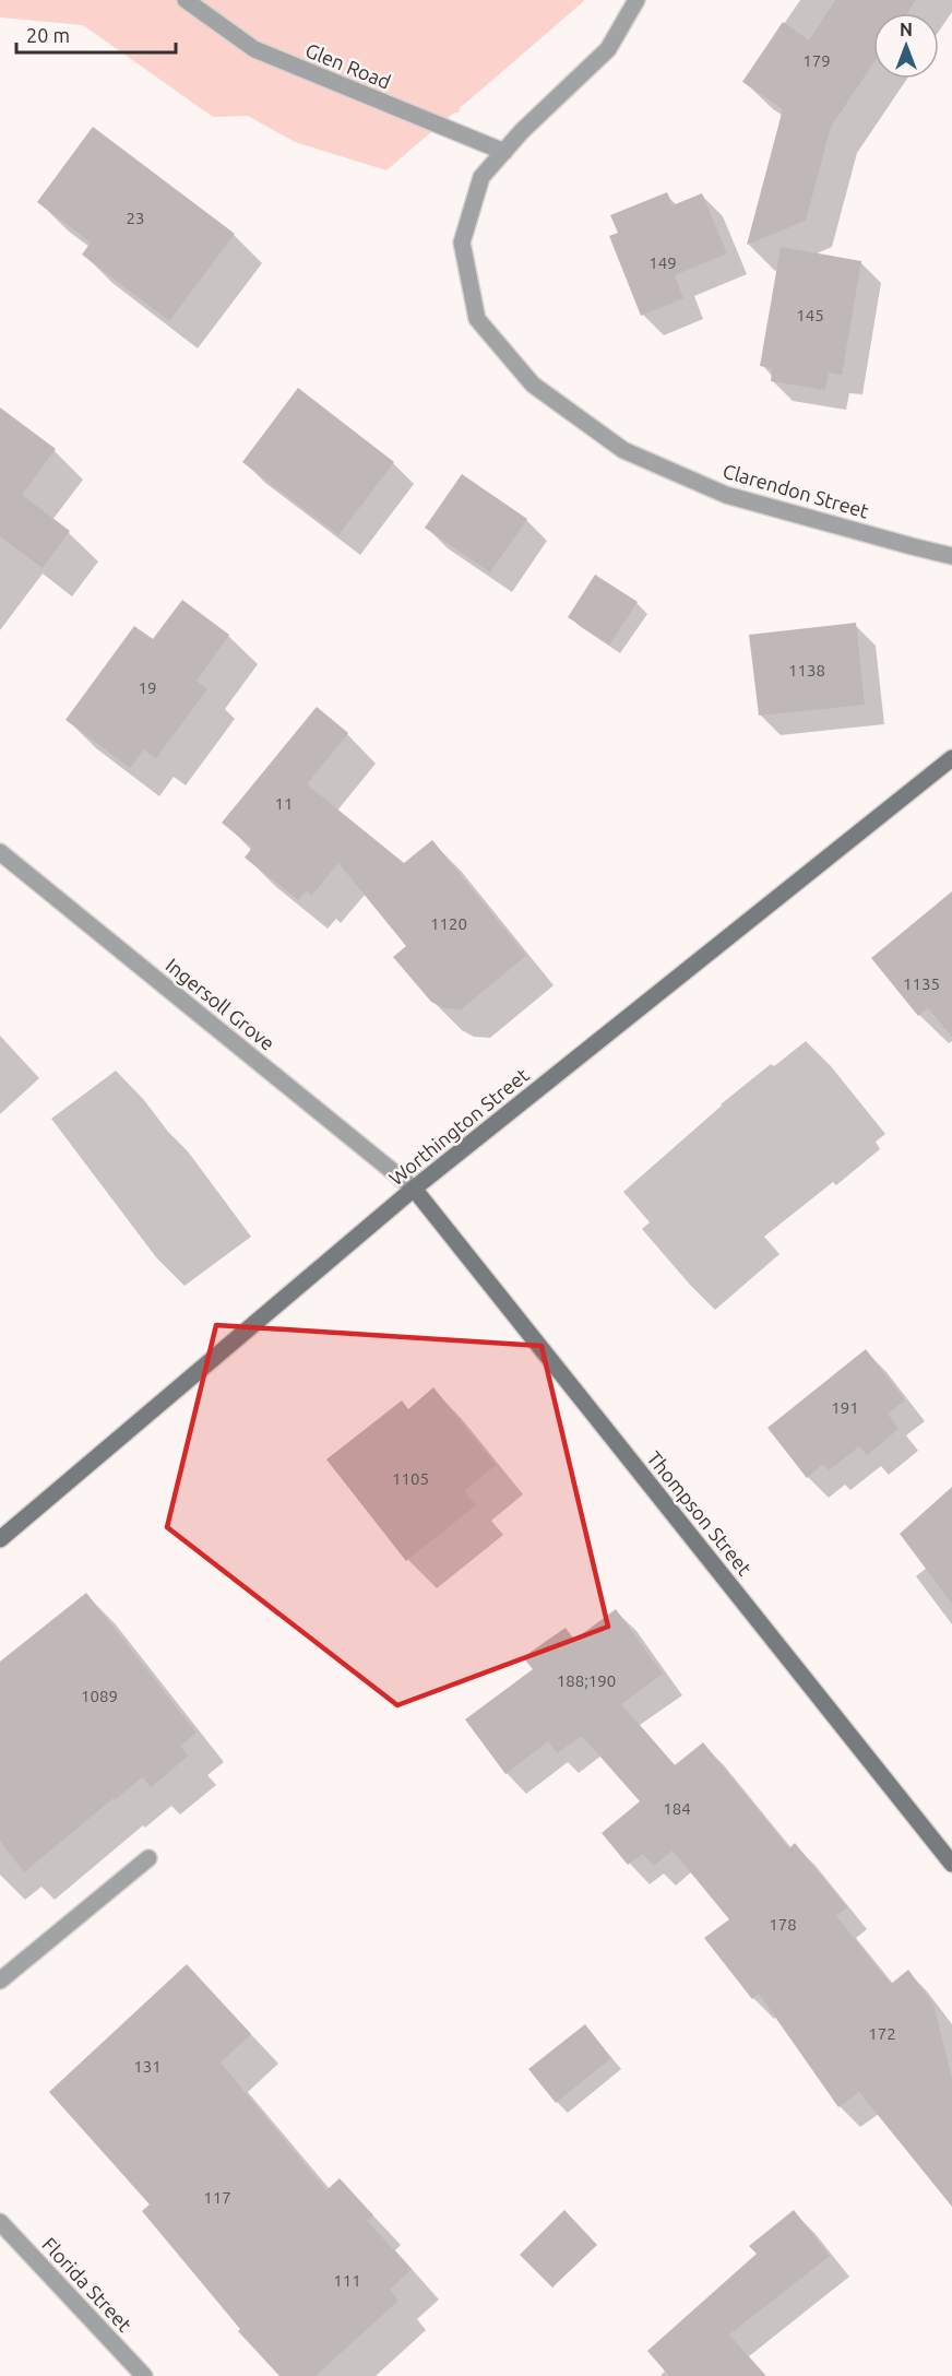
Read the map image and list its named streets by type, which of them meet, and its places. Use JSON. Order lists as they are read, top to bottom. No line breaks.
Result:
{"streets":{"main road":["Worthington Street","Thompson Street"],"street":["Glen Road","Clarendon Street","Ingersoll Grove","Florida Street"]},"crossings":[["Glen Road","Clarendon Street"],["Ingersoll Grove","Worthington Street"],["Ingersoll Grove","Thompson Street"],["Worthington Street","Thompson Street"]],"house_numbers":["179","23","149","145","1138","19","11","1120","1135","191","1105","188;190","1089","184","178","172","131","117","111"],"scale_bar":"20 m","north":"top"}
